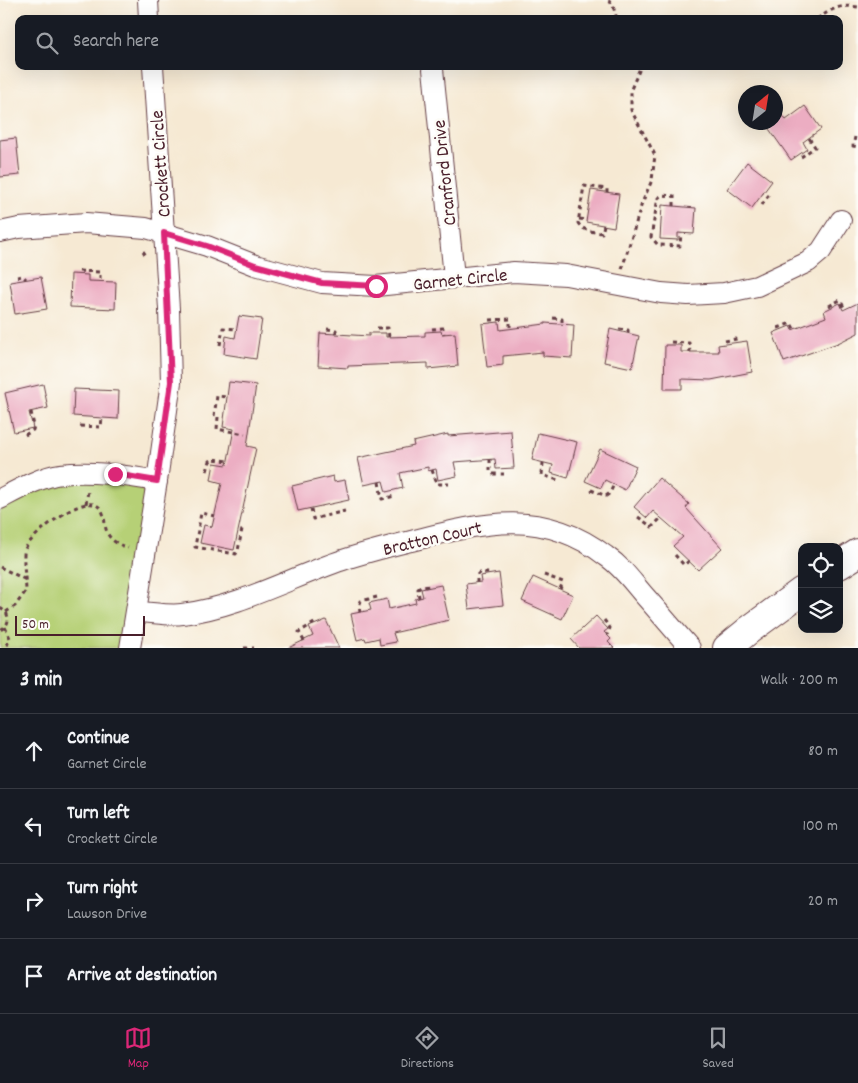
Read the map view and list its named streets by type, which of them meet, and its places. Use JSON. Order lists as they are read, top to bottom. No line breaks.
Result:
{"streets":{"street":["Crockett Circle","Cranford Drive","Garnet Circle","Bratton Court"]},"crossings":[["Crockett Circle","Garnet Circle"],["Crockett Circle","Bratton Court"],["Cranford Drive","Garnet Circle"]],"scale_bar":"50 m","north":"top right","page":{"search":"Search here","scale":"50 m","heading":["3 min","Walk · 200 m"],"list":[["Continue","Garnet Circle","80 m"],["Turn left","Crockett Circle","100 m"],["Turn right","Lawson Drive","20 m"],"Arrive at destination"],"nav":["Map","Directions","Saved"]}}
